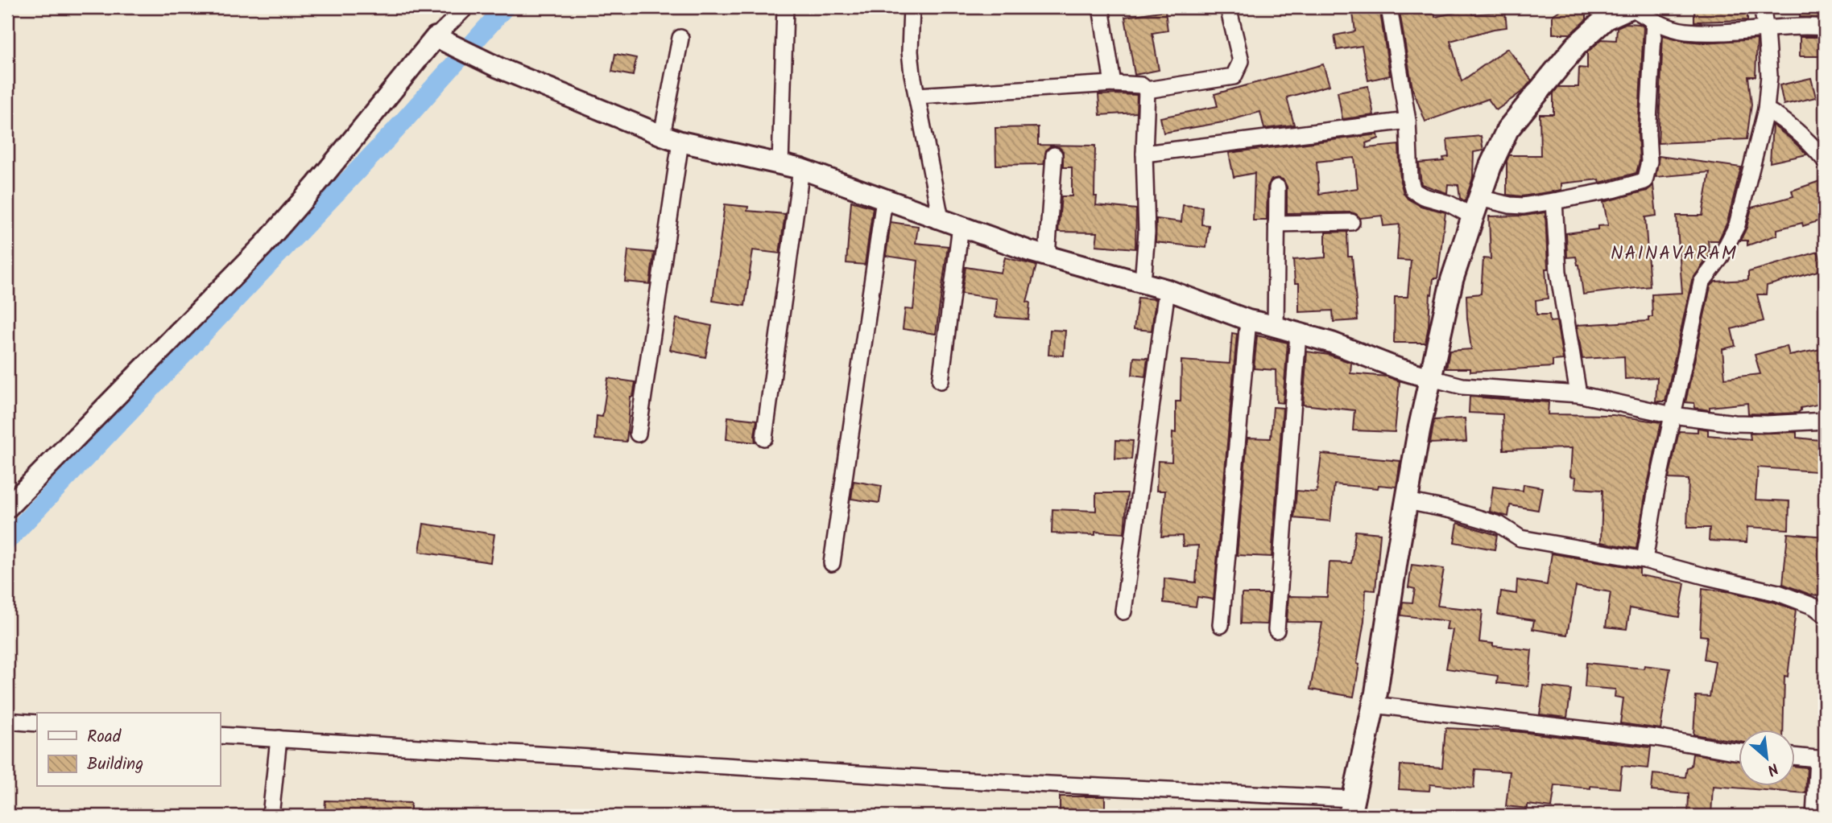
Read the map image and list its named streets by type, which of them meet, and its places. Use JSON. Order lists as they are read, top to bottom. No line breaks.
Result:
{"districts":["NAINAVARAM"],"legend":["Road","Building"],"north":"bottom right"}
